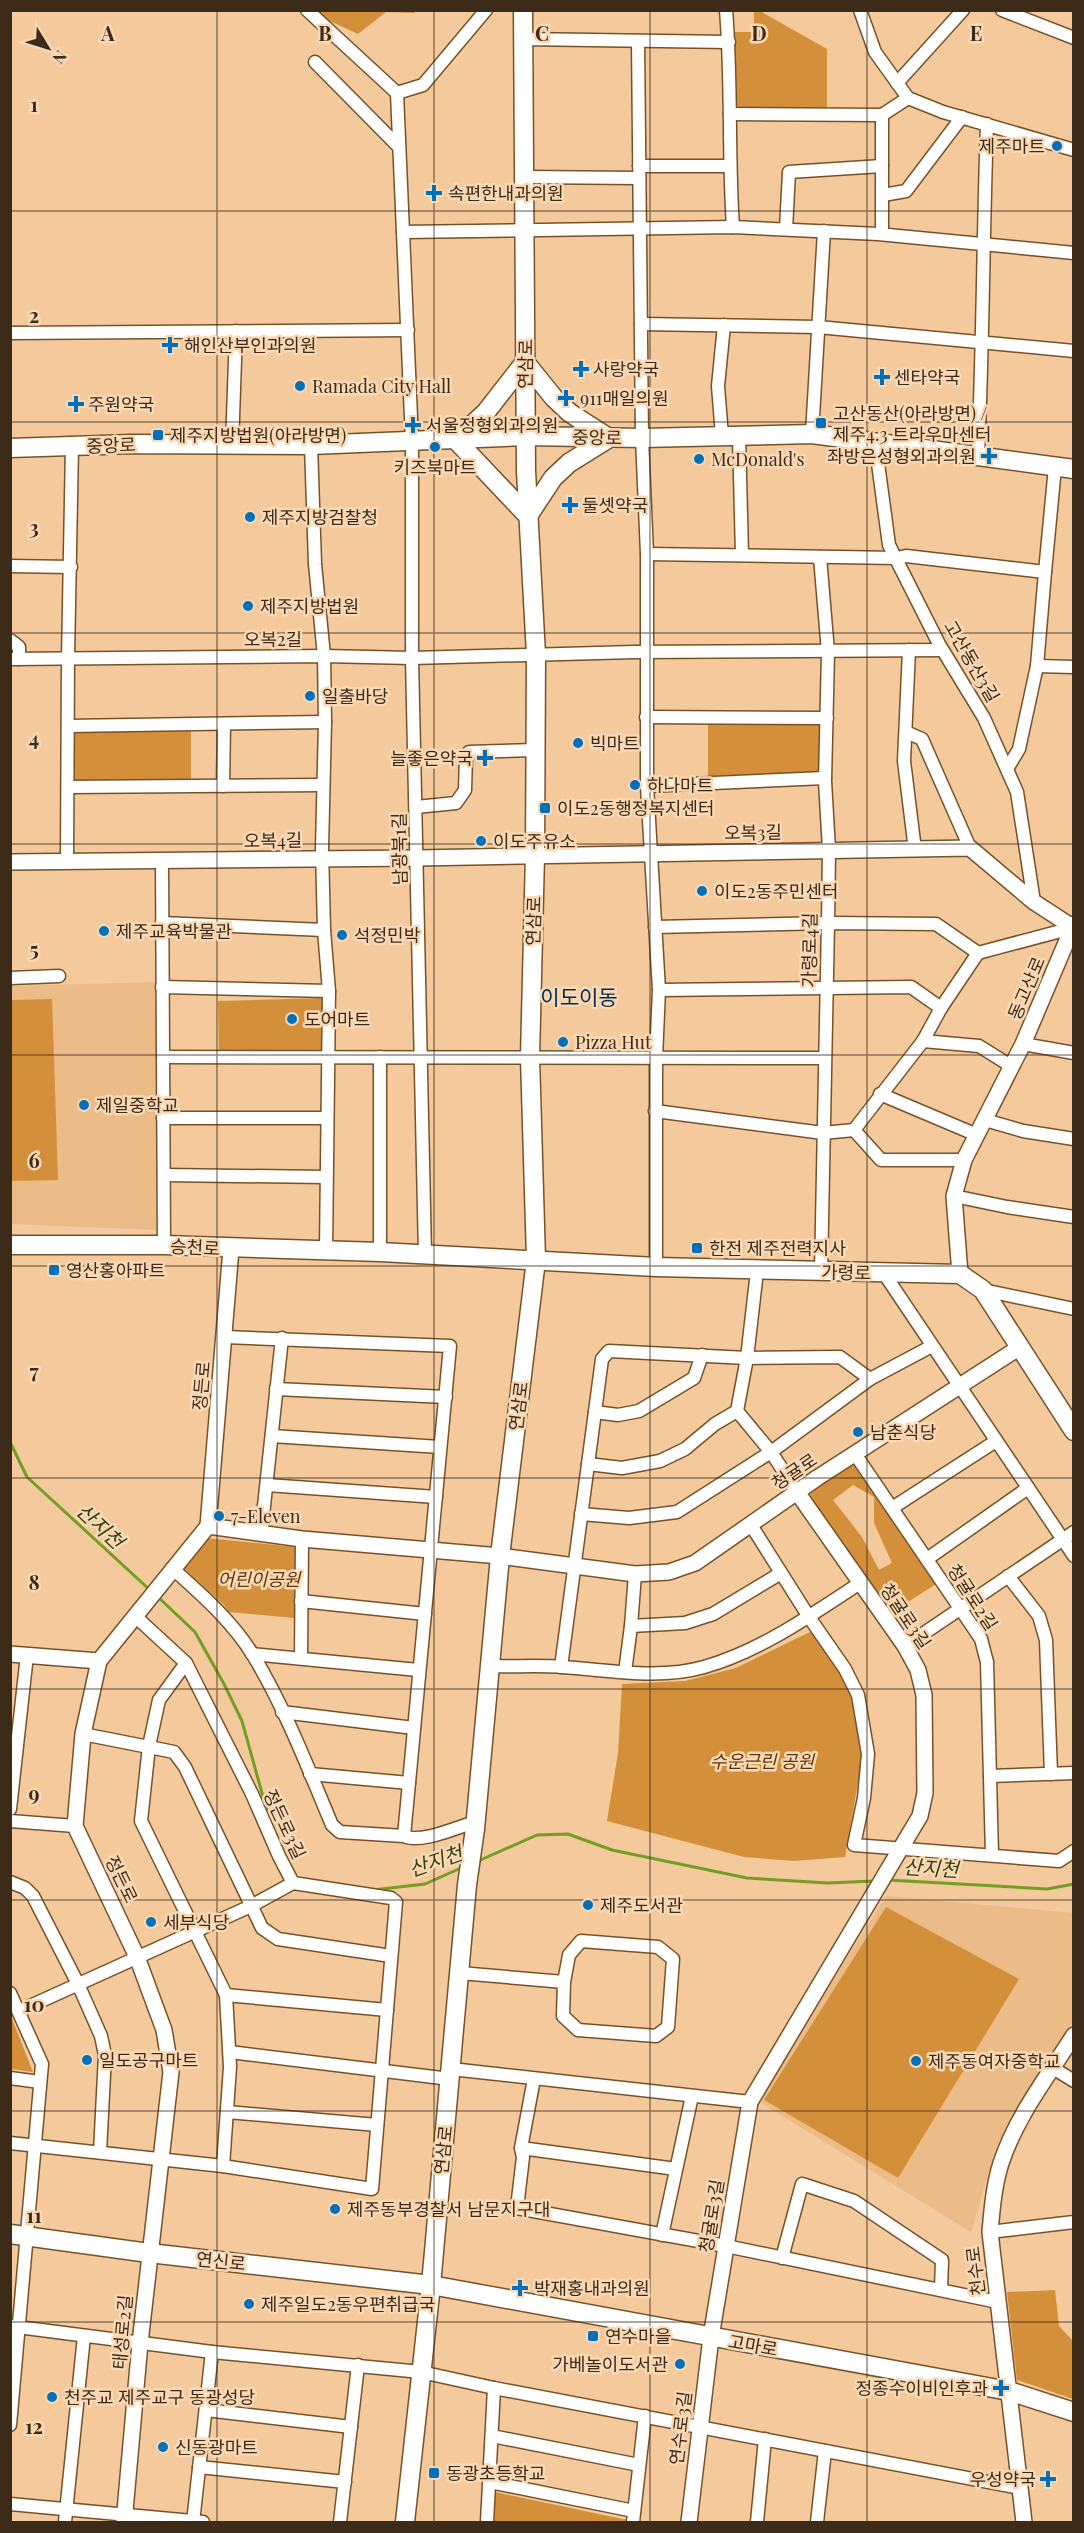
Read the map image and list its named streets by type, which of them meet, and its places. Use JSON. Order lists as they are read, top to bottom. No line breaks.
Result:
{"streets":{"main road":["연삼로","중앙로","승천로","가령로","연신로","고마로"],"street":["오복2길","고산동산3길","오복3길","오복4길","남광북1길","가령로4길","동고산로","정든로","청귤로","청귤로2길","청귤로3길","정든로3길","천수로","태성로2길","연수로3길"]},"crossings":[["연삼로","중앙로"],["연삼로","오복2길"],["연삼로","오복3길"],["연삼로","오복4길"],["연삼로","승천로"],["연삼로","가령로"],["연삼로","청귤로"],["연삼로","연신로"],["연삼로","고마로"],["중앙로","고산동산3길"],["중앙로","남광북1길"],["오복2길","고산동산3길"],["오복2길","남광북1길"],["오복2길","가령로4길"],["오복3길","오복4길"],["오복3길","가령로4길"],["오복4길","남광북1길"],["남광북1길","승천로"],["가령로4길","가령로"],["동고산로","가령로"],["승천로","가령로"],["승천로","정든로"],["정든로","정든로3길"],["정든로","연신로"],["정든로","태성로2길"],["청귤로","청귤로2길"],["청귤로","청귤로3길"],["청귤로3길","고마로"],["청귤로3길","연수로3길"],["연신로","태성로2길"],["연신로","고마로"],["천수로","고마로"],["고마로","연수로3길"]],"districts":["이도이동"],"water":["산지천"],"parks":["어린이공원","수운근린 공원"],"places":{"other":["제주마트","Ramada City Hall","키즈북마트","McDonald's","제주지방검찰청","제주지방법원","일출바당","빅마트","하나마트","이도주유소","이도2동주민센터","제주교육박물관","석정민박","도어마트","Pizza Hut","제일중학교","남춘식당","7-Eleven","제주도서관","세부식당","일도공구마트","제주동여자중학교","제주동부경찰서 남문지구대","제주일도2동우편취급국","가베놀이도서관","천주교 제주교구 동광성당","신동광마트"],"health":["속편한내과의원","해인산부인과의원","사랑약국","센타약국","911매일의원","주원약국","서울정형외과의원","좌방은성형외과의원","둘셋약국","늘좋은약국","박재홍내과의원","정종수이비인후과","우성약국"],"transit":["고산동산(아라방면) / 제주4.3 트라우마센터","제주지방법원(아라방면)","이도2동행정복지센터","한전 제주전력지사","영산홍아파트","연수마을","동광초등학교"]},"north":"bottom right","grid":{"columns":["A","B","C","D","E"],"rows":["1","2","3","4","5","6","7","8","9","10","11","12"]}}
